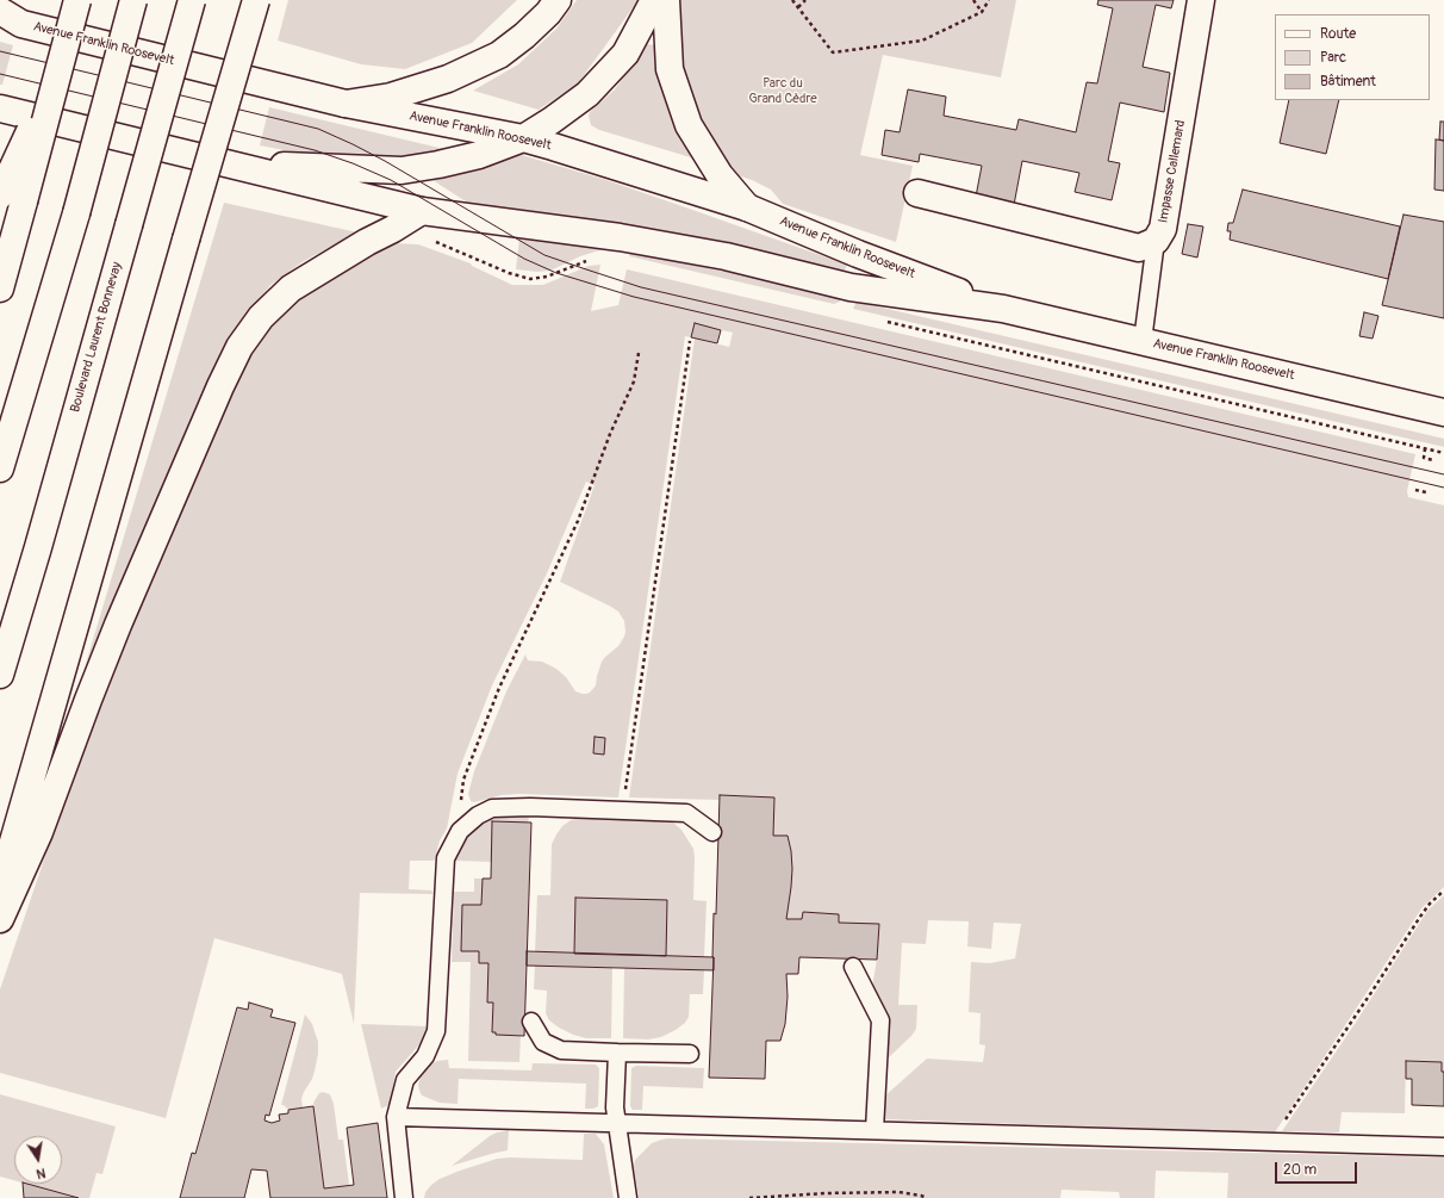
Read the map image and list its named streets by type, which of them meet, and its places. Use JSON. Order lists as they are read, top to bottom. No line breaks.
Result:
{"streets":{"main road":["Avenue Franklin Roosevelt","Impasse Callemard","Boulevard Laurent Bonnevay"]},"parks":["Parc du Grand Cèdre"],"legend":["Route","Parc","Bâtiment"],"scale_bar":"20 m","north":"bottom"}
